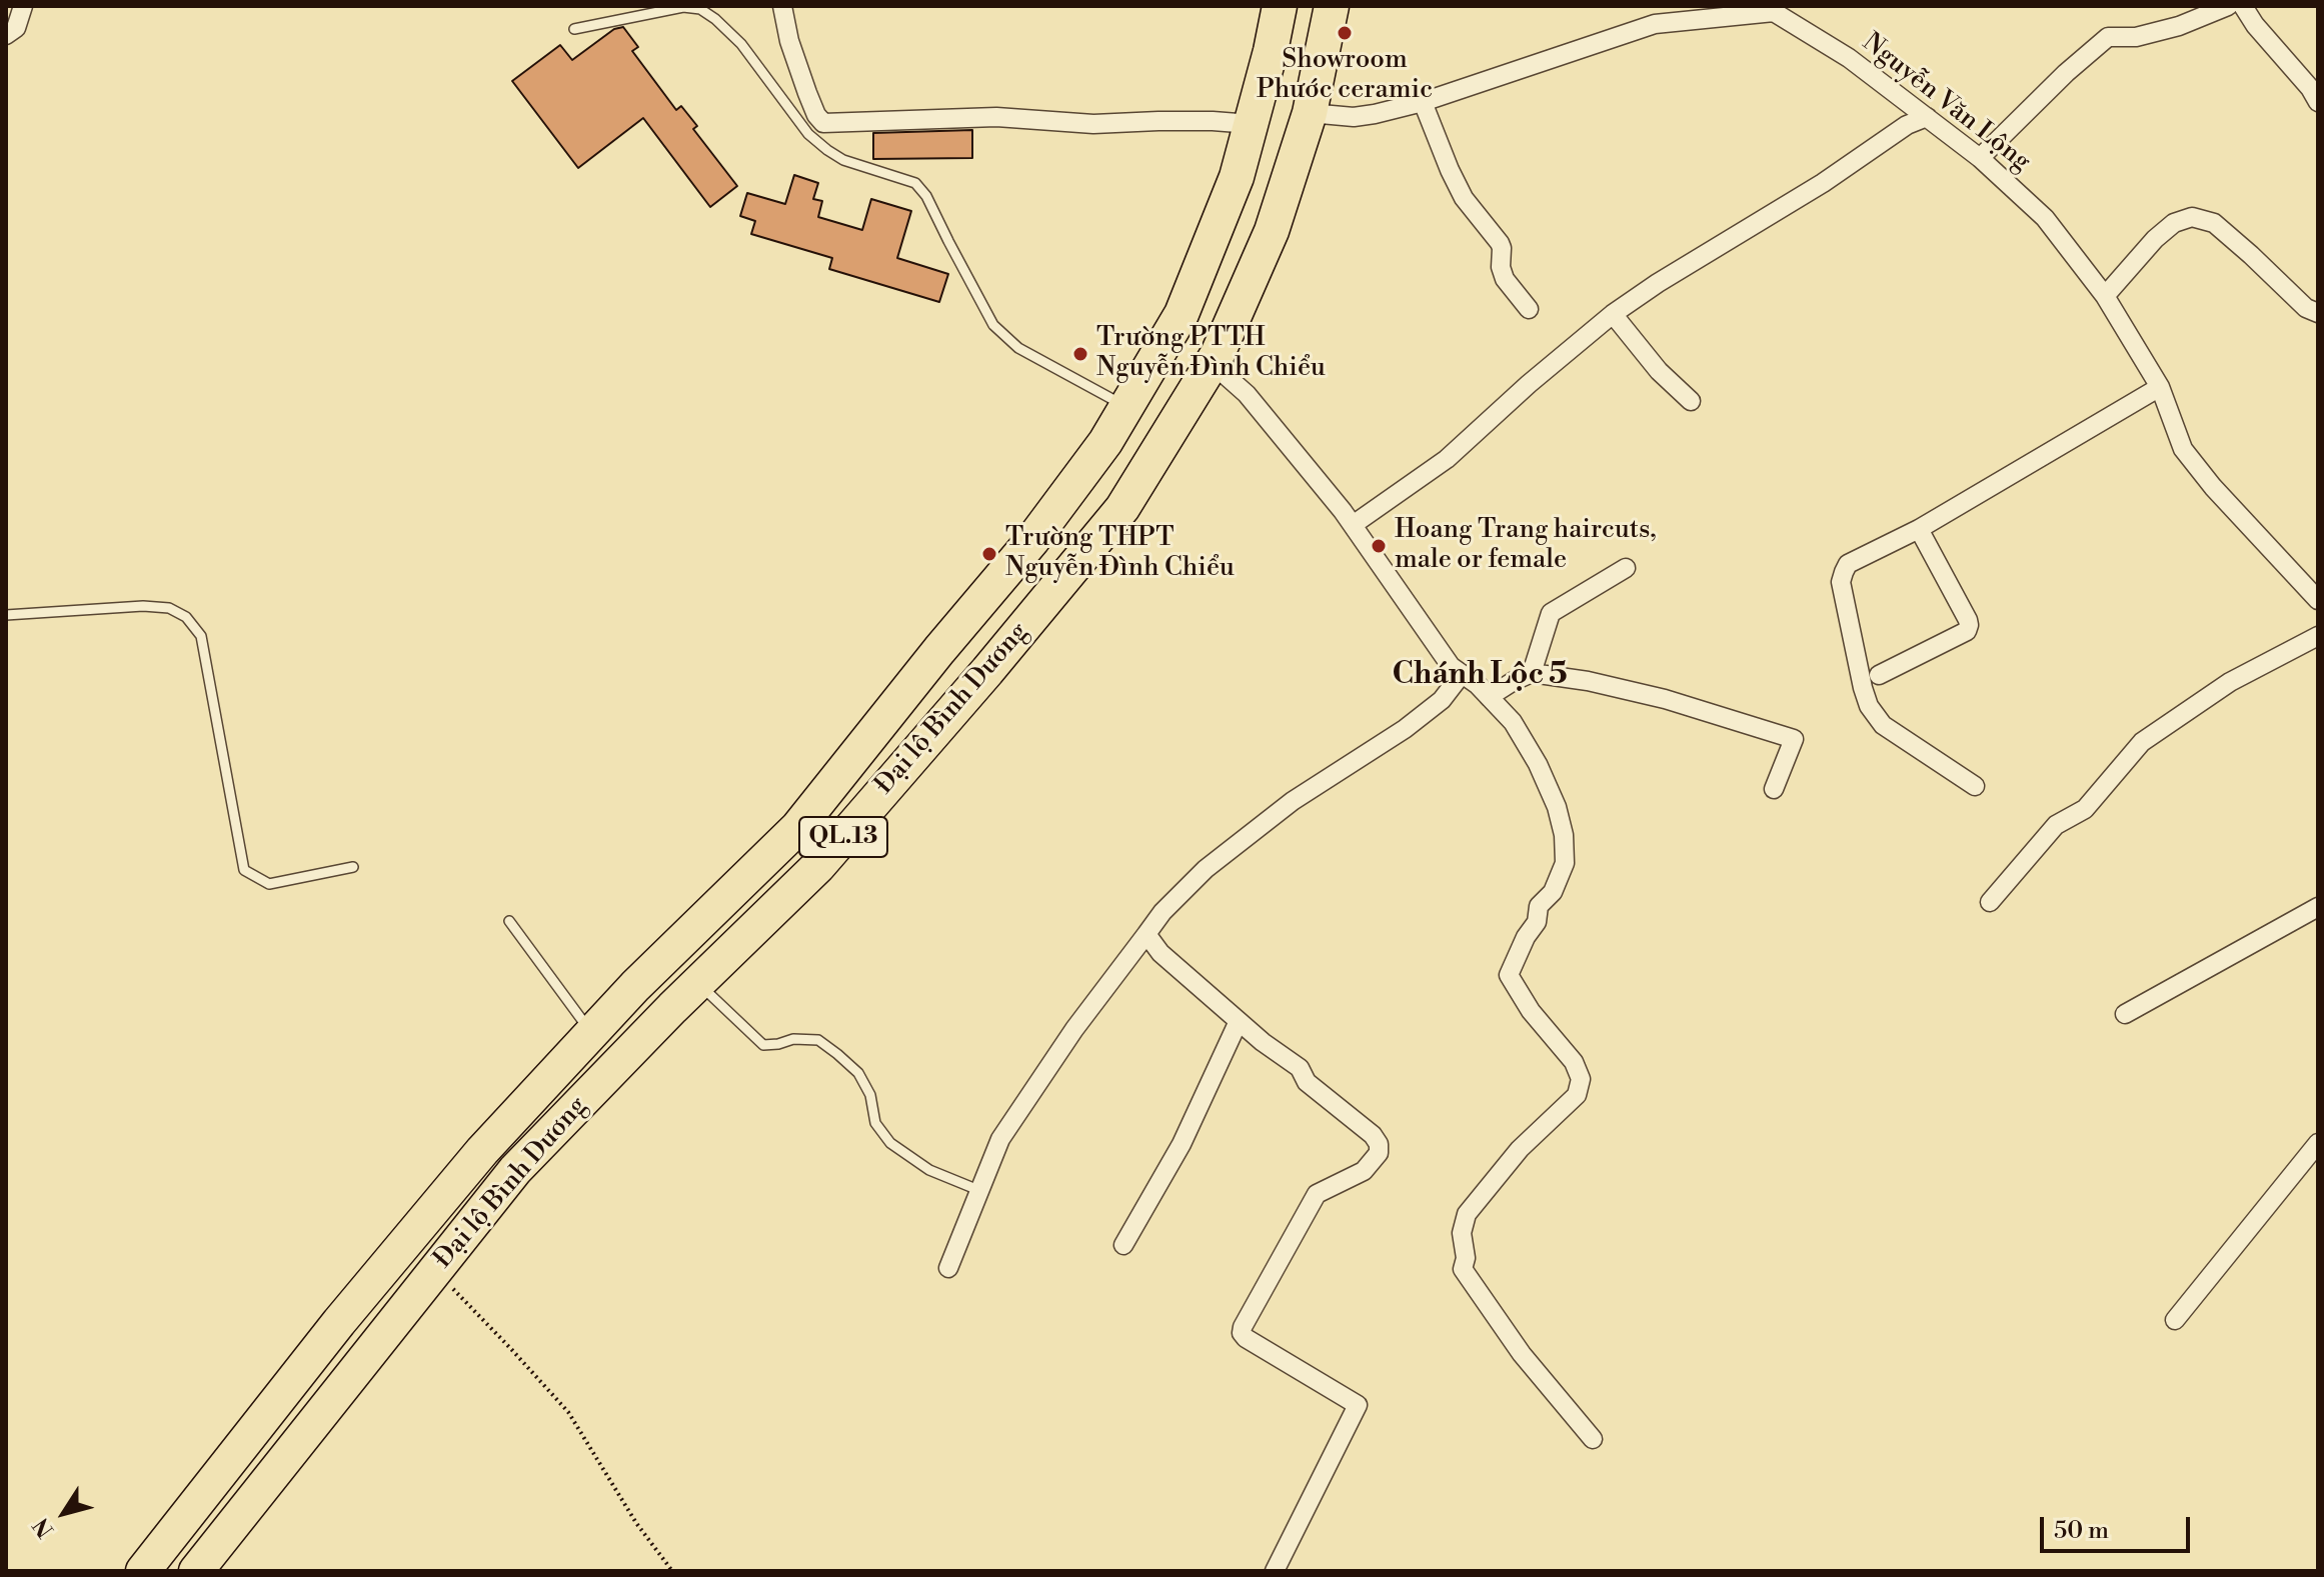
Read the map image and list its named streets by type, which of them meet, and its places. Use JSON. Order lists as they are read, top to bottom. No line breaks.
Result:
{"streets":{"highway":["Đại lộ Bình Dương","QL.13"],"street":["Nguyễn Văn Lộng"]},"crossings":[["Nguyễn Văn Lộng","Đại lộ Bình Dương"]],"districts":["Chánh Lộc 5"],"places":["Showroom Phước ceramic","Trường PTTH Nguyễn Đình Chiểu","Hoang Trang haircuts, male or female","Trường THPT Nguyễn Đình Chiểu"],"scale_bar":"50 m","north":"bottom left"}
